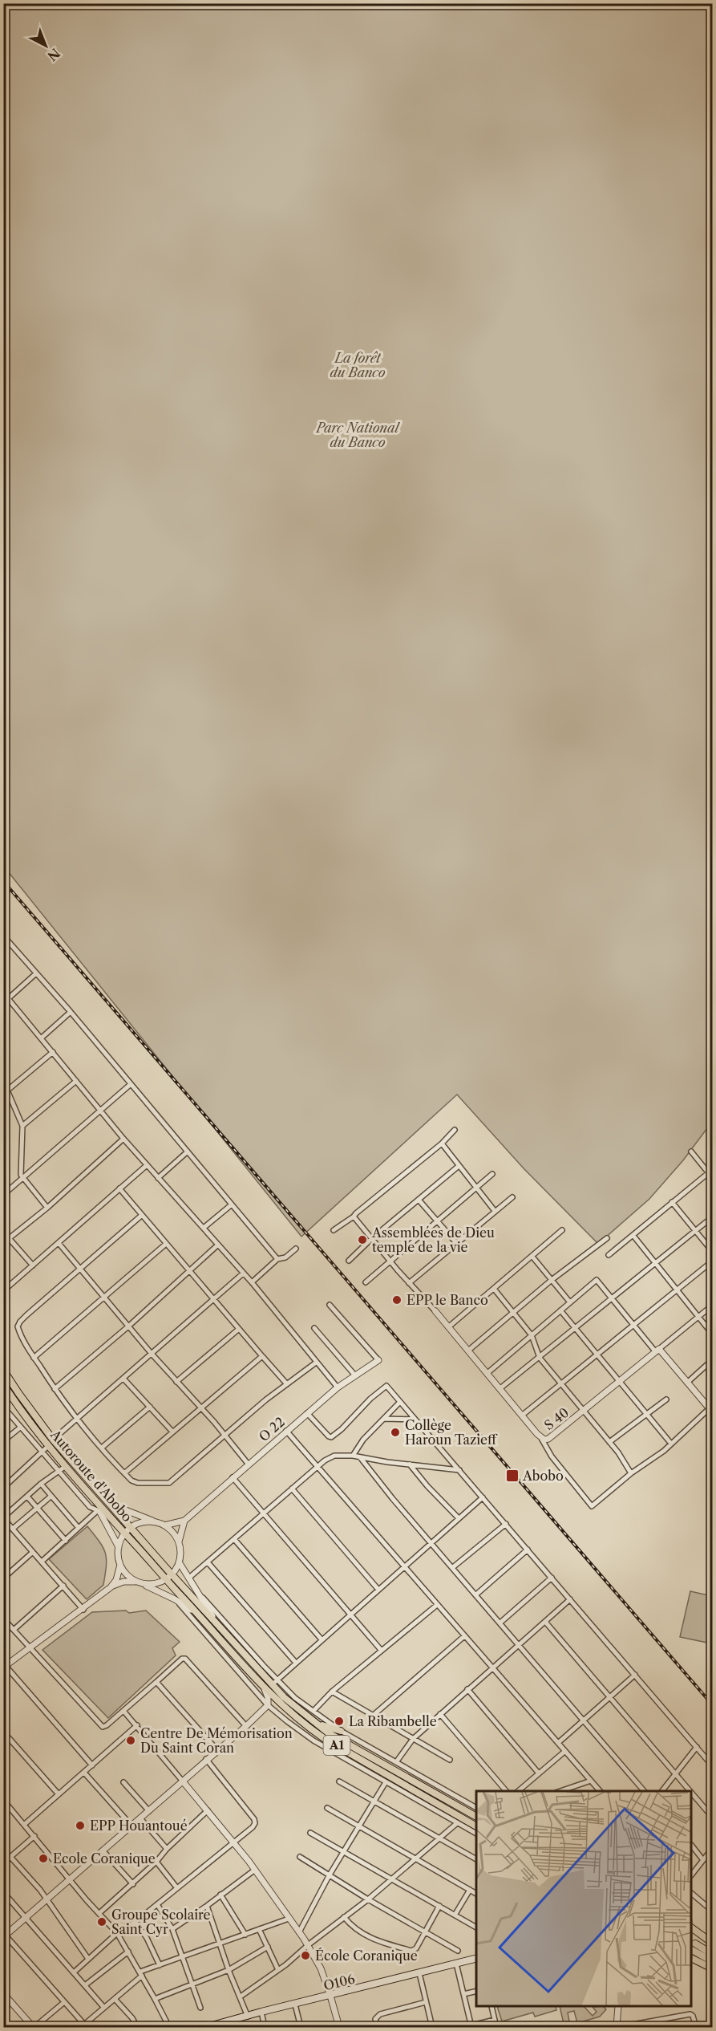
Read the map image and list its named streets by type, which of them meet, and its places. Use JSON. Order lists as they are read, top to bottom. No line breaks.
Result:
{"streets":{"main road":["Autoroute d'Abobo","A1","O106"],"street":["S 40","O 22"]},"crossings":[["Autoroute d'Abobo","A1"]],"parks":["La forêt du Banco","Parc National du Banco"],"places":{"other":["Assemblées de Dieu temple de la vie","EPP le Banco","Collège Haroun Tazieff","La Ribambelle","Centre De Mémorisation Du Saint Coran","EPP Houantoué","Ecole Coranique","Groupe Scolaire Saint Cyr","École Coranique"],"transit":["Abobo"]},"north":"bottom right"}
